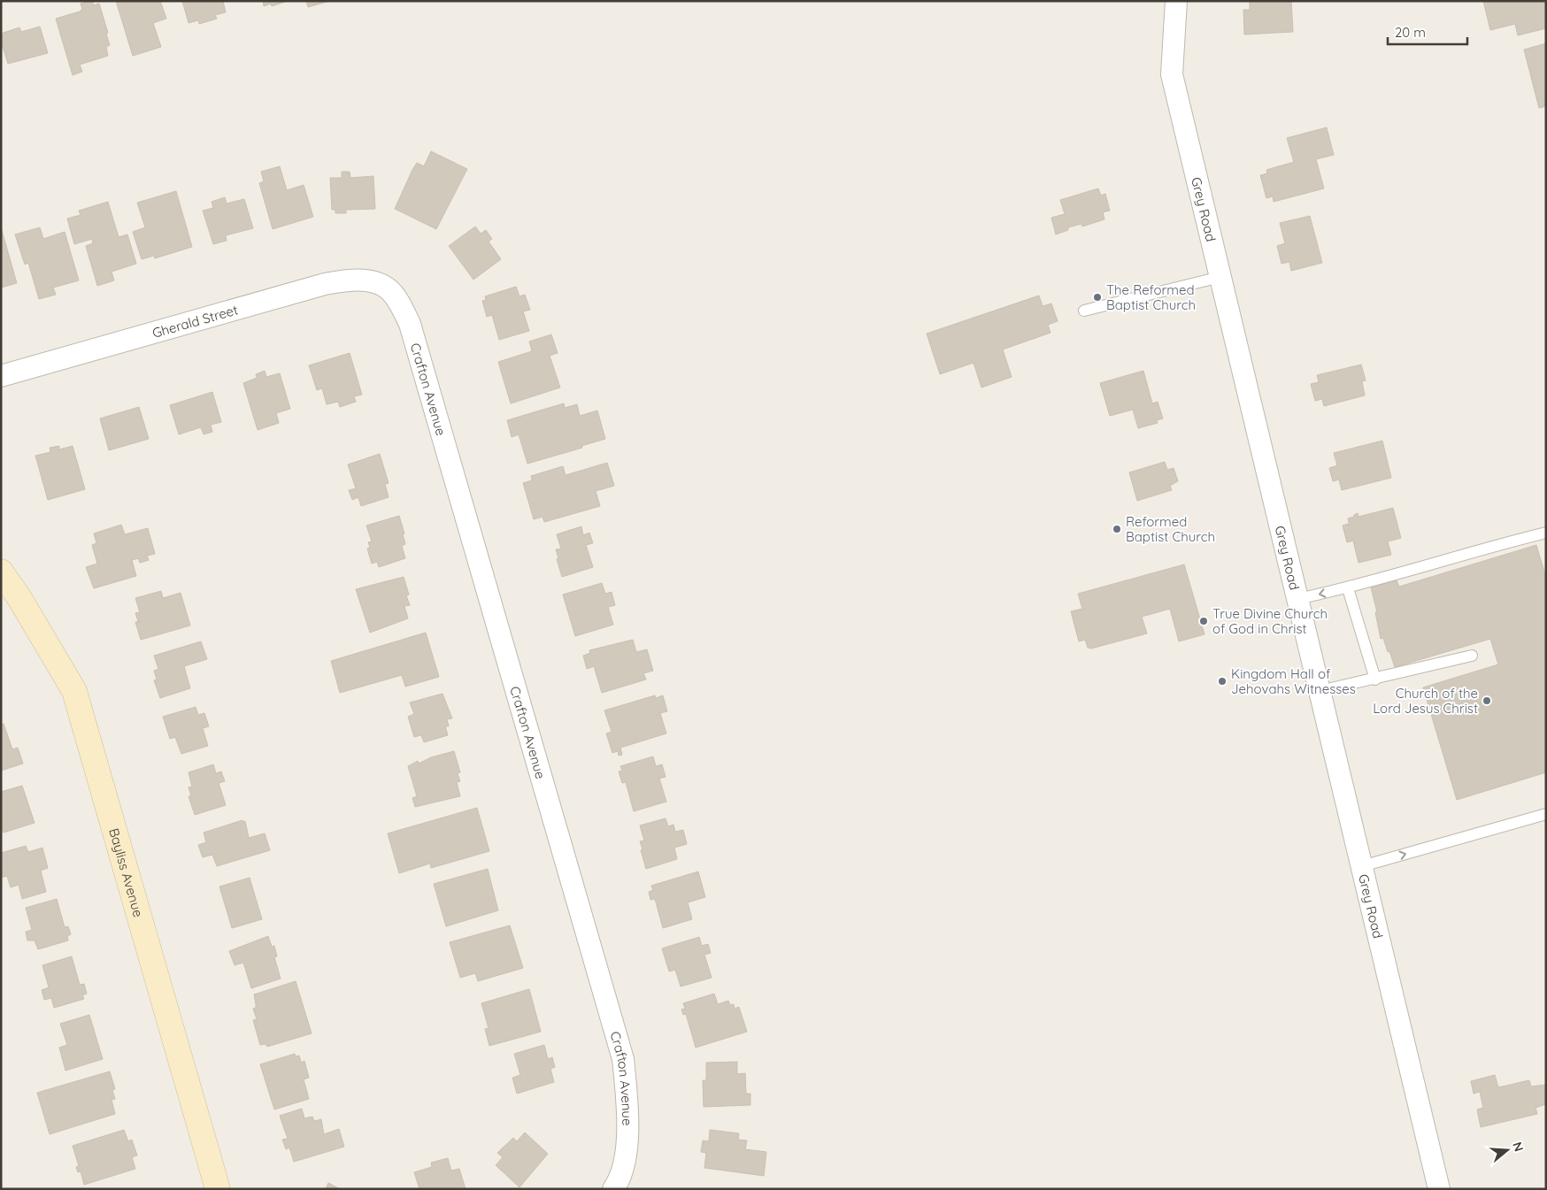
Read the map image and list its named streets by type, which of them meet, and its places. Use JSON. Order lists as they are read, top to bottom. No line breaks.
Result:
{"streets":{"street":["Grey Road","Gherald Street","Crafton Avenue","Bayliss Avenue"]},"crossings":[["Gherald Street","Crafton Avenue"]],"places":["The Reformed Baptist Church","Reformed Baptist Church","True Divine Church of God in Christ","Kingdom Hall of Jehovahs Witnesses","Church of the Lord Jesus Christ"],"scale_bar":"20 m","north":"right"}
